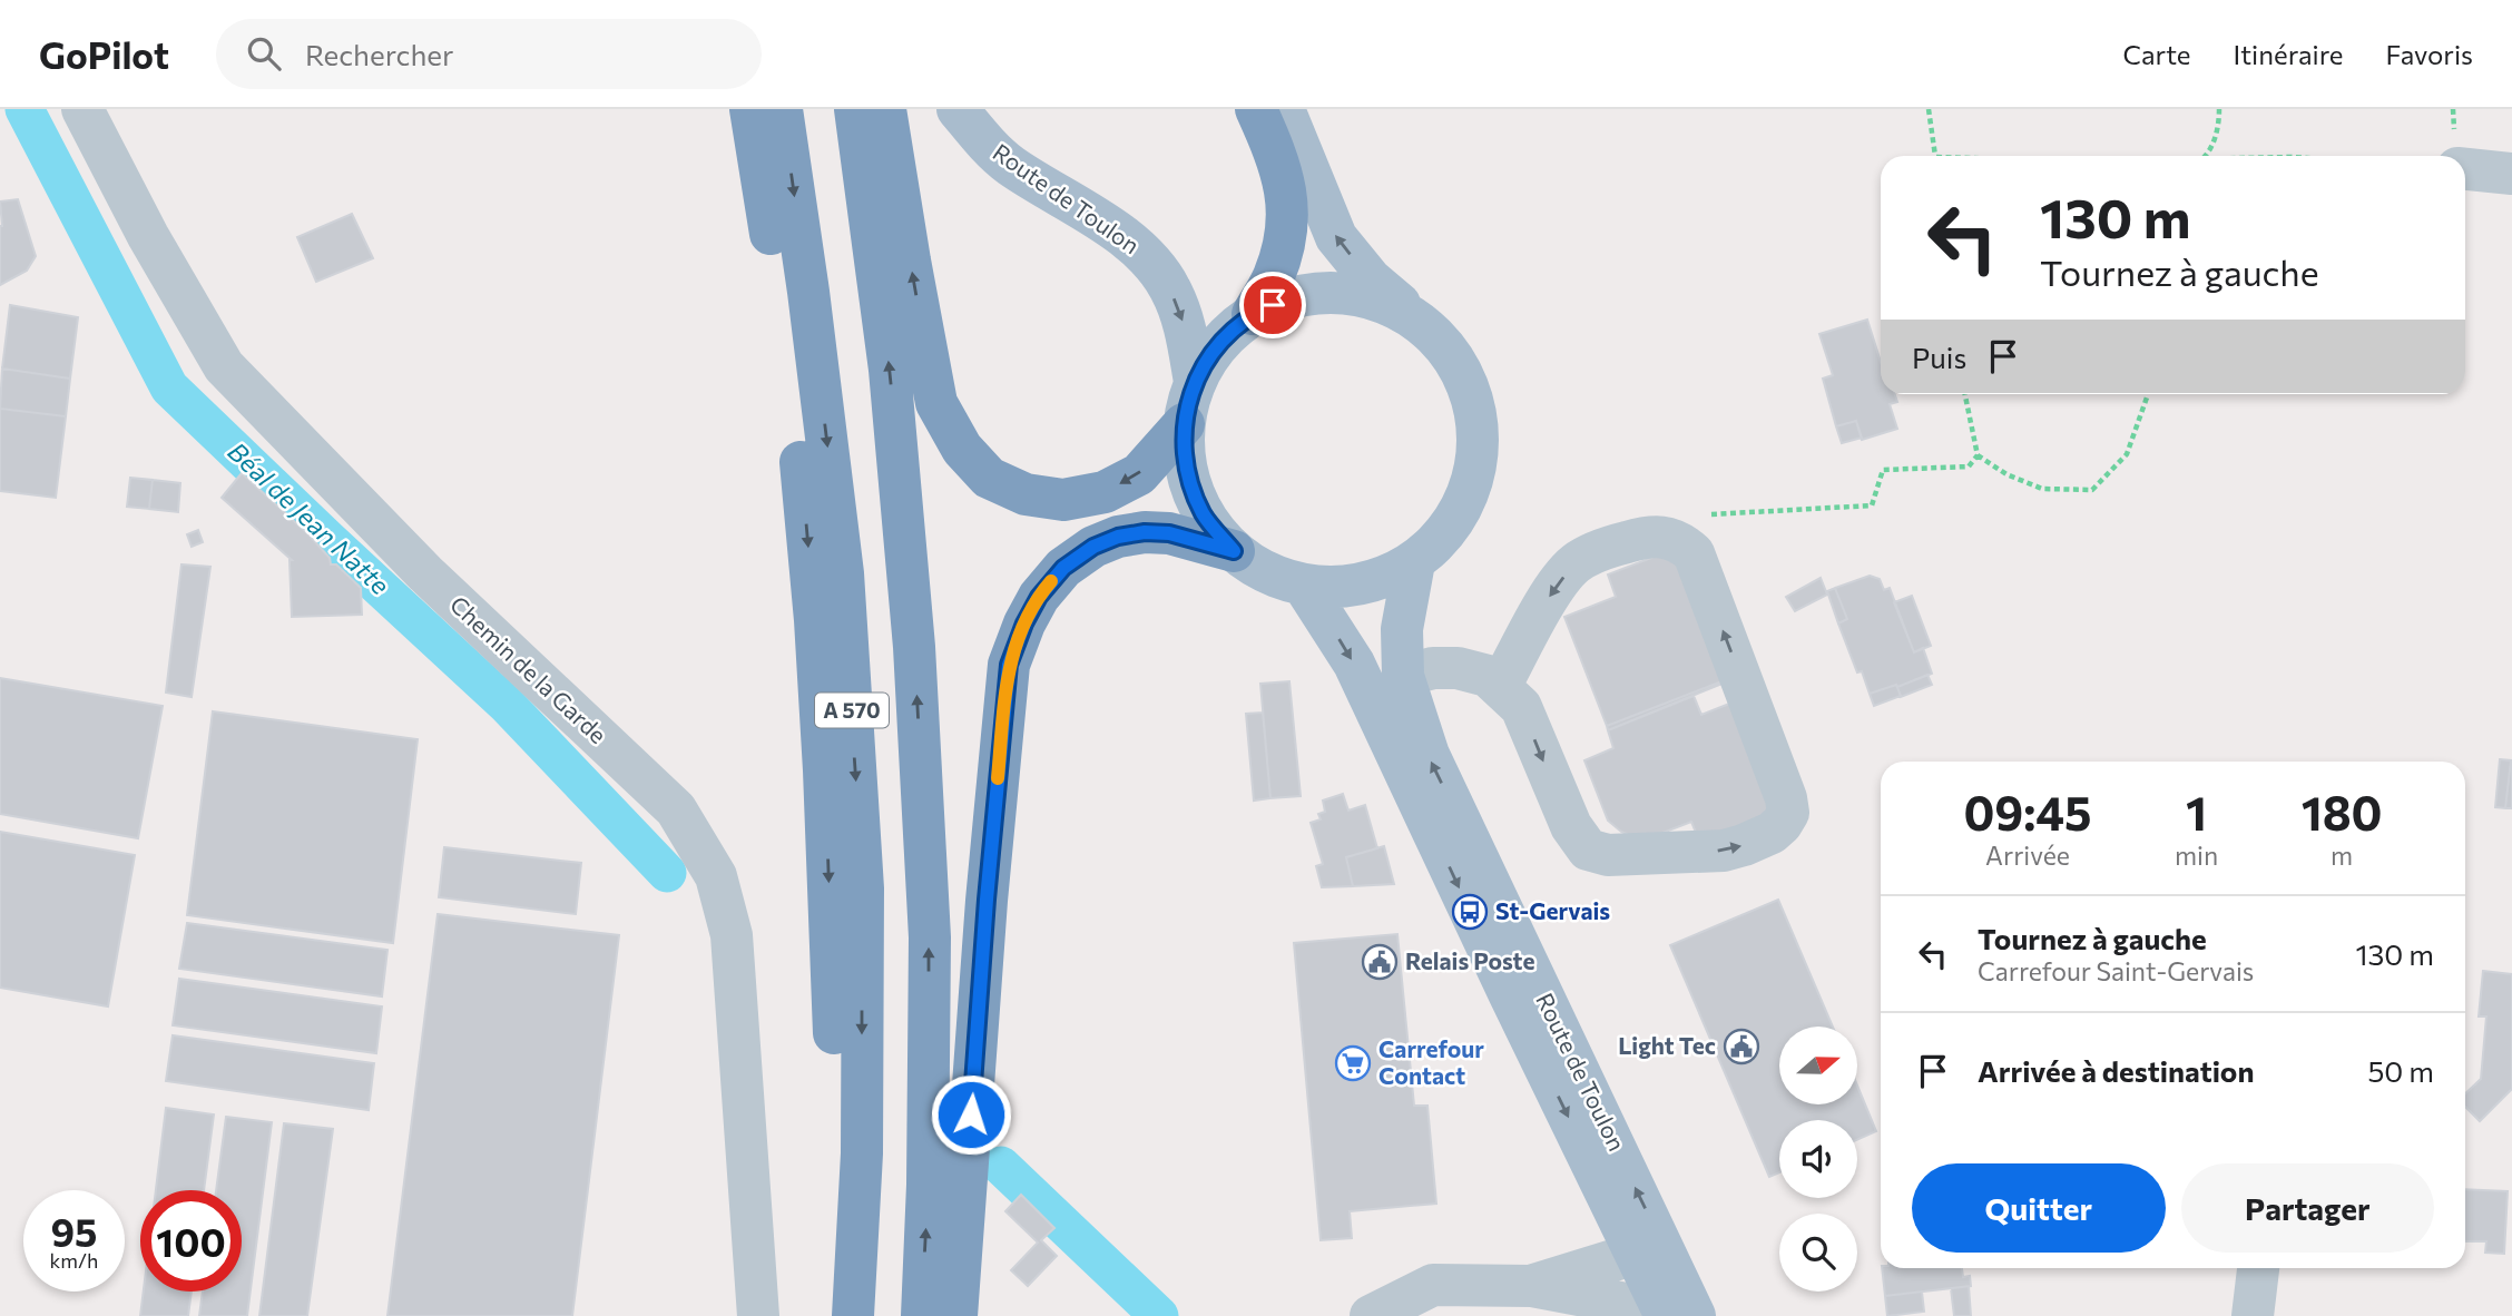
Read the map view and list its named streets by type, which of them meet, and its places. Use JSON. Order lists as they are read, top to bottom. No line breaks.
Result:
{"streets":{"highway":["A 570"],"main road":["Route de Toulon"],"street":["Chemin de la Garde"]},"water":["Béal de Jean Natte"],"places":{"bus stop":["St-Gervais"],"public building":["Relais Poste","Light Tec"],"supermarket":["Carrefour Contact"]},"north":"right","page":{"header":"GoPilot","search":"Rechercher","nav":["Carte","Itinéraire","Favoris"],"turn":["130 m","Tournez à gauche"],"then":"Puis","eta":["09:45","Arrivée","1","min","180","m"],"list":[{"name":"Tournez à gauche","note":"Carrefour Saint-Gervais","value":"130 m"},{"name":"Arrivée à destination","value":"50 m"}],"buttons":["Quitter","Partager"],"speed":"95 km/h","limit":"100"}}
